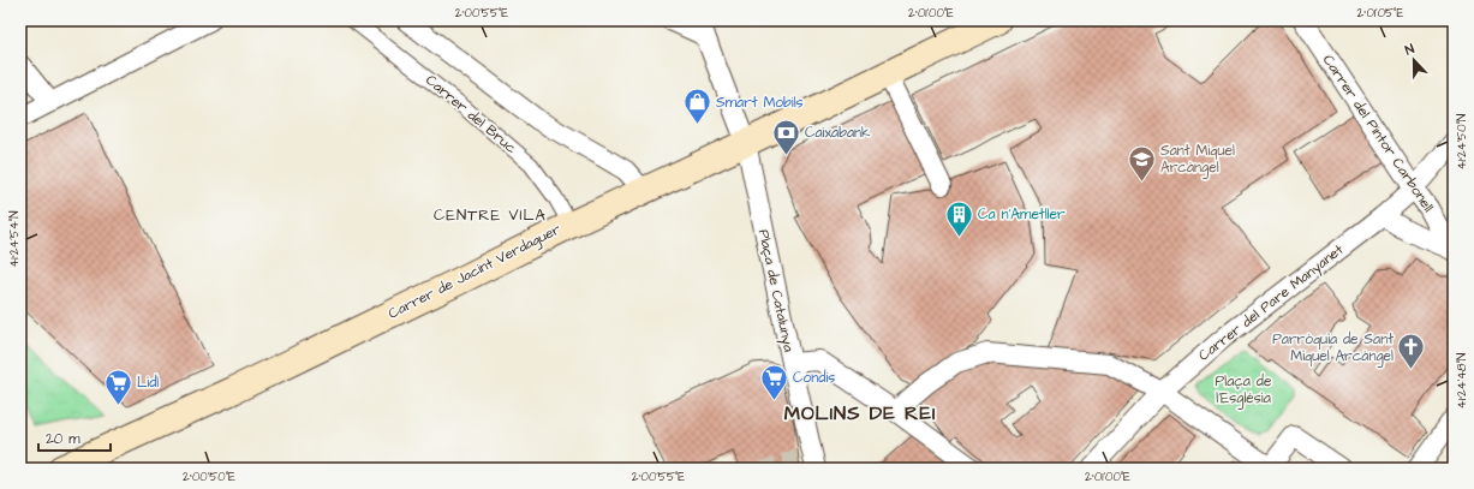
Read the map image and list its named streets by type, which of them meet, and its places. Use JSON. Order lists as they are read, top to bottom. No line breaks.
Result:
{"streets":{"main road":["Carrer de Jacint Verdaguer"],"street":["Carrer del Bruc","Carrer del Pintor Carbonell","Plaça de Catalunya","Carrer del Pare Manyanet"]},"crossings":[["Carrer del Bruc","Carrer de Jacint Verdaguer"],["Carrer del Pintor Carbonell","Carrer del Pare Manyanet"],["Carrer de Jacint Verdaguer","Plaça de Catalunya"]],"districts":["CENTRE VILA","MOLINS DE REI"],"parks":["Plaça de l'Església"],"places":{"shop":["Smart Mobils"],"bank":["Caixabank"],"school or university":["Sant Miquel Arcàngel"],"building":["Ca n'Ametller"],"church":["Parròquia de Sant Miquel Arcàngel"],"supermarket":["Condis","Lidl"]},"scale_bar":"20 m","north":"top","coordinates":["2°00'55\"E","2°01'00\"E","2°01'05\"E","41°24'50\"N","41°24'54\"N","41°24'48\"N","2°00'50\"E"]}
